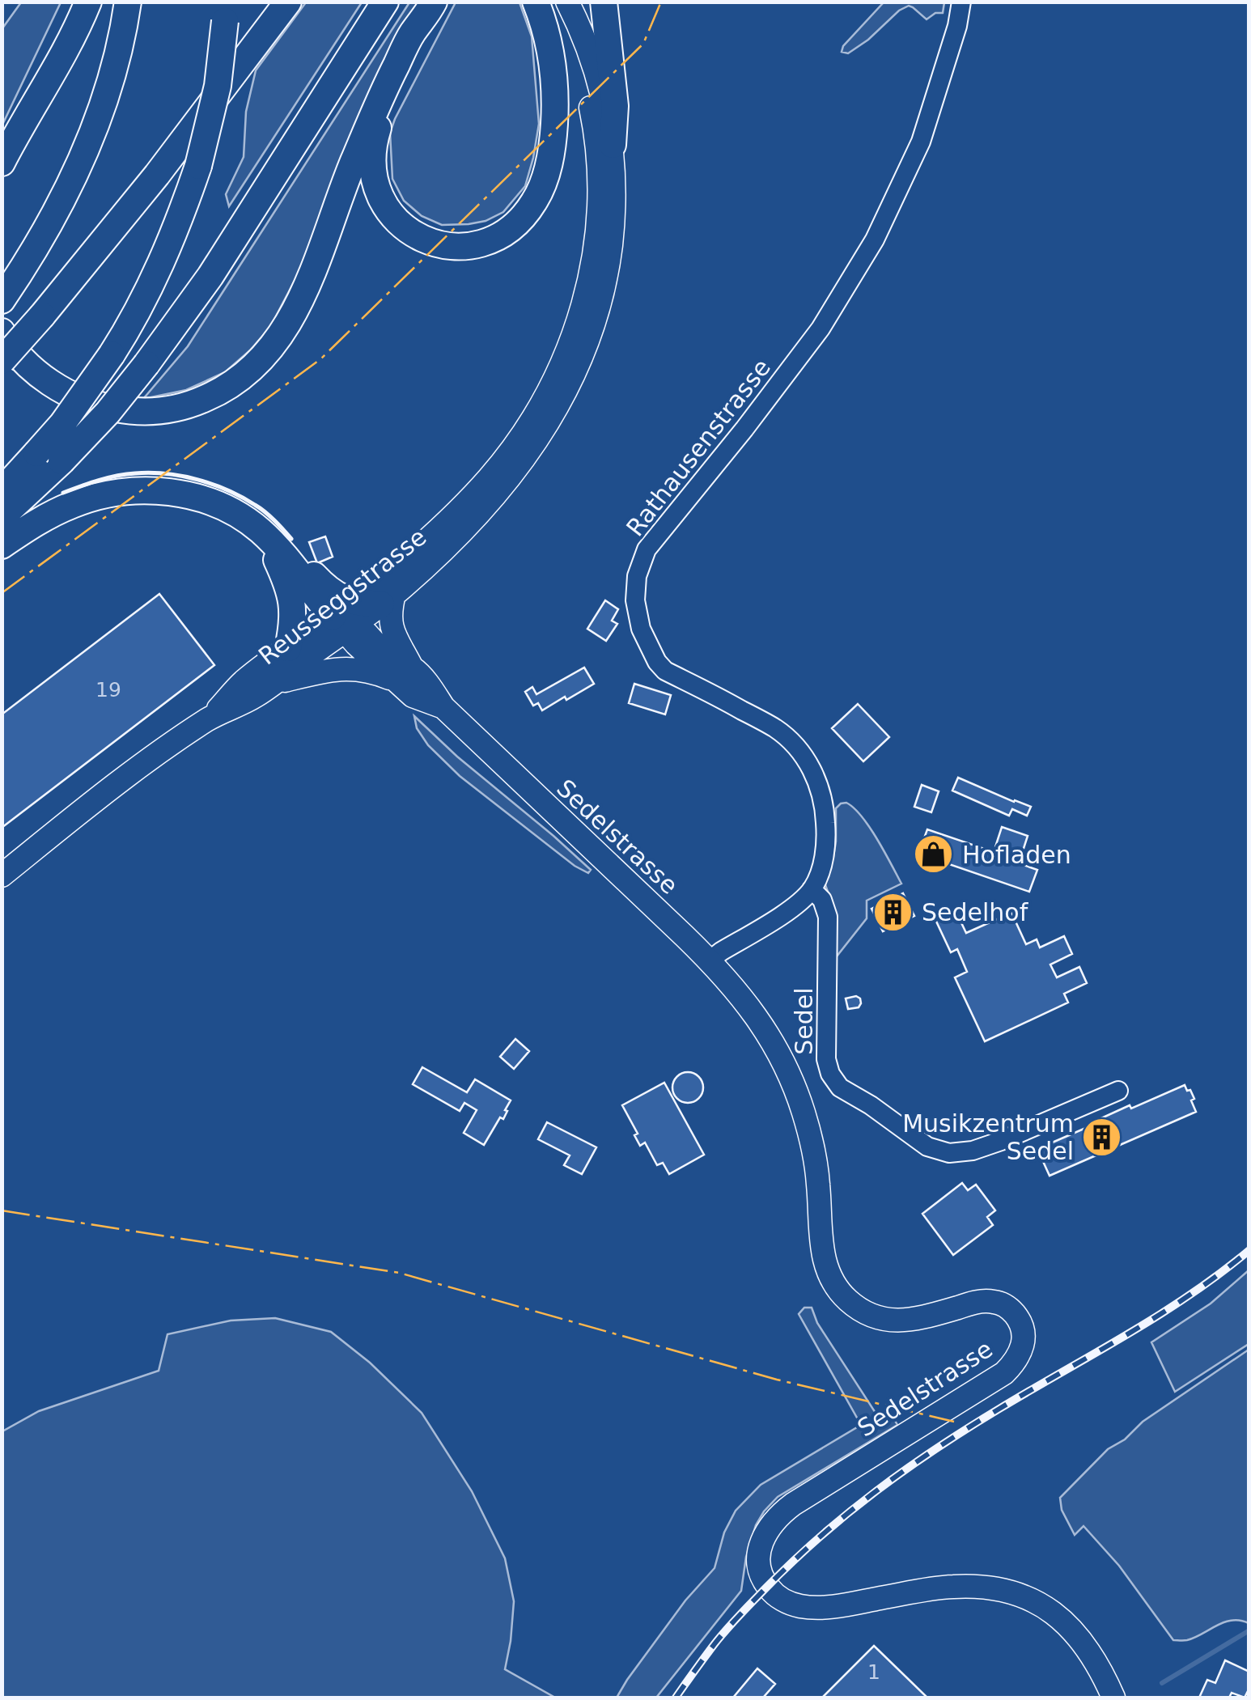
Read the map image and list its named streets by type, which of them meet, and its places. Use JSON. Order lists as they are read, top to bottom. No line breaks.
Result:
{"streets":{"main road":["Reusseggstrasse","Sedelstrasse"],"street":["Rathausenstrasse","Sedel"]},"crossings":[["Rathausenstrasse","Sedel"]],"places":{"shop":["Hofladen"],"building":["Sedelhof","Musikzentrum Sedel"]},"house_numbers":["19","1"]}
